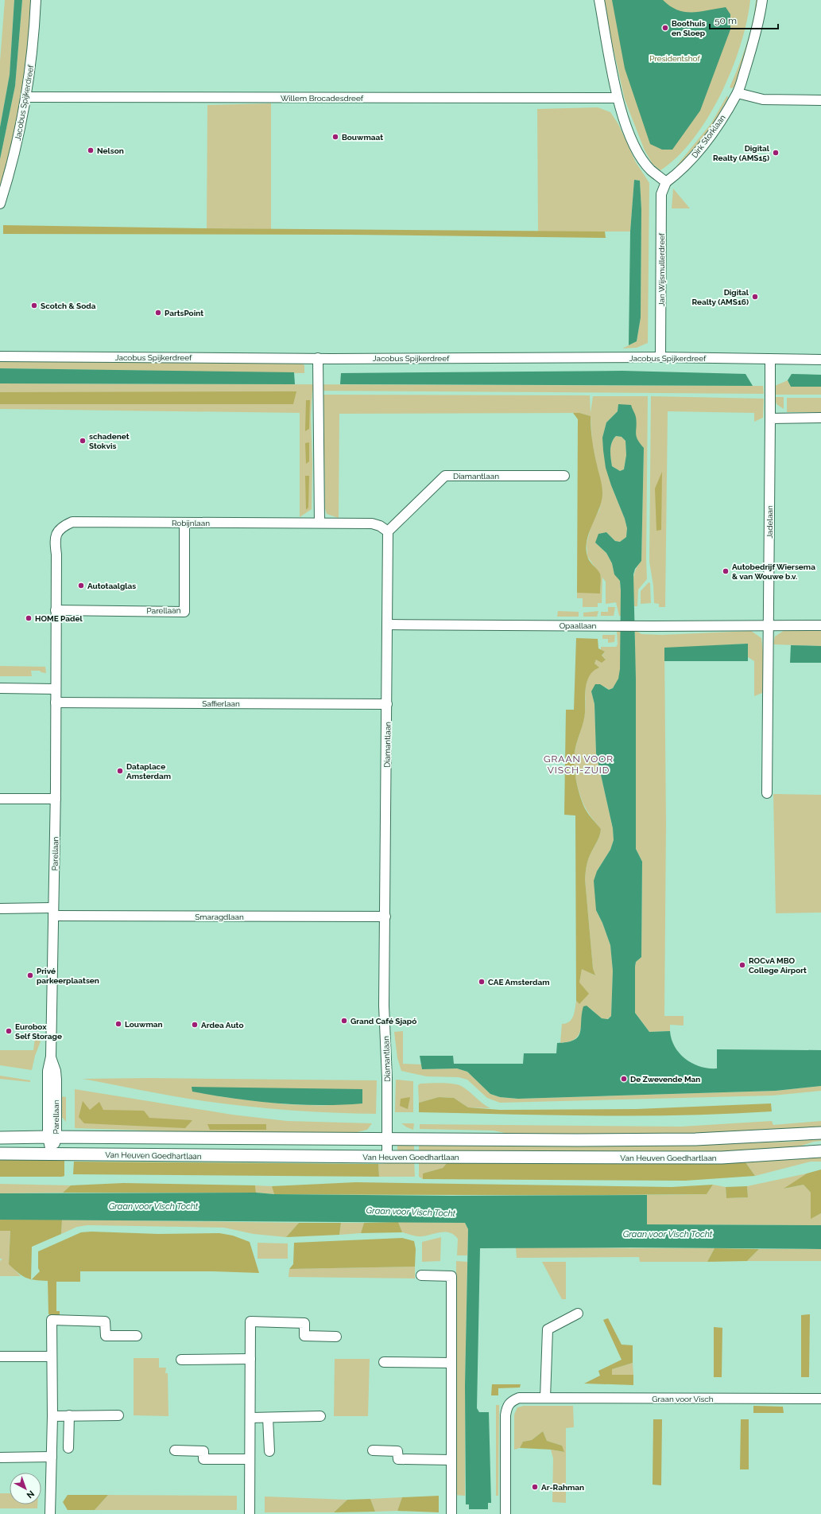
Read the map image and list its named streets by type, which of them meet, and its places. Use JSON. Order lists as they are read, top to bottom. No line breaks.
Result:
{"streets":{"main road":["Van Heuven Goedhartlaan"],"street":["Willem Brocadesdreef","Jacobus Spijkerdreef","Dirk Storklaan","Jan Wijsmullerdreef","Diamantlaan","Jadelaan","Robijnlaan","Parellaan","Opaallaan","Saffierlaan","Smaragdlaan","Graan voor Visch"]},"crossings":[["Willem Brocadesdreef","Jacobus Spijkerdreef"],["Jacobus Spijkerdreef","Jan Wijsmullerdreef"],["Jacobus Spijkerdreef","Jadelaan"],["Dirk Storklaan","Jan Wijsmullerdreef"],["Diamantlaan","Robijnlaan"],["Diamantlaan","Opaallaan"],["Diamantlaan","Saffierlaan"],["Diamantlaan","Smaragdlaan"],["Diamantlaan","Van Heuven Goedhartlaan"],["Jadelaan","Opaallaan"],["Robijnlaan","Parellaan"],["Parellaan","Saffierlaan"],["Parellaan","Smaragdlaan"],["Parellaan","Van Heuven Goedhartlaan"]],"districts":["GRAAN VOOR VISCH-ZUID"],"water":["Graan voor Visch Tocht"],"parks":["Presidentshof"],"places":["Boothuis en Sloep","Bouwmaat","Nelson","Digital Realty (AMS15)","Digital Realty (AMS16)","Scotch & Soda","PartsPoint","schadenet Stokvis","Autobedrijf Wiersema & van Wouwe b.v.","Autotaalglas","HOME Padel","Dataplace Amsterdam","ROCvA MBO College Airport","Privé parkeerplaatsen","CAE Amsterdam","Grand Café Sjapó","Louwman","Ardea Auto","Eurobox Self Storage","De Zwevende Man","Ar-Rahman"],"scale_bar":"50 m","north":"bottom right"}
